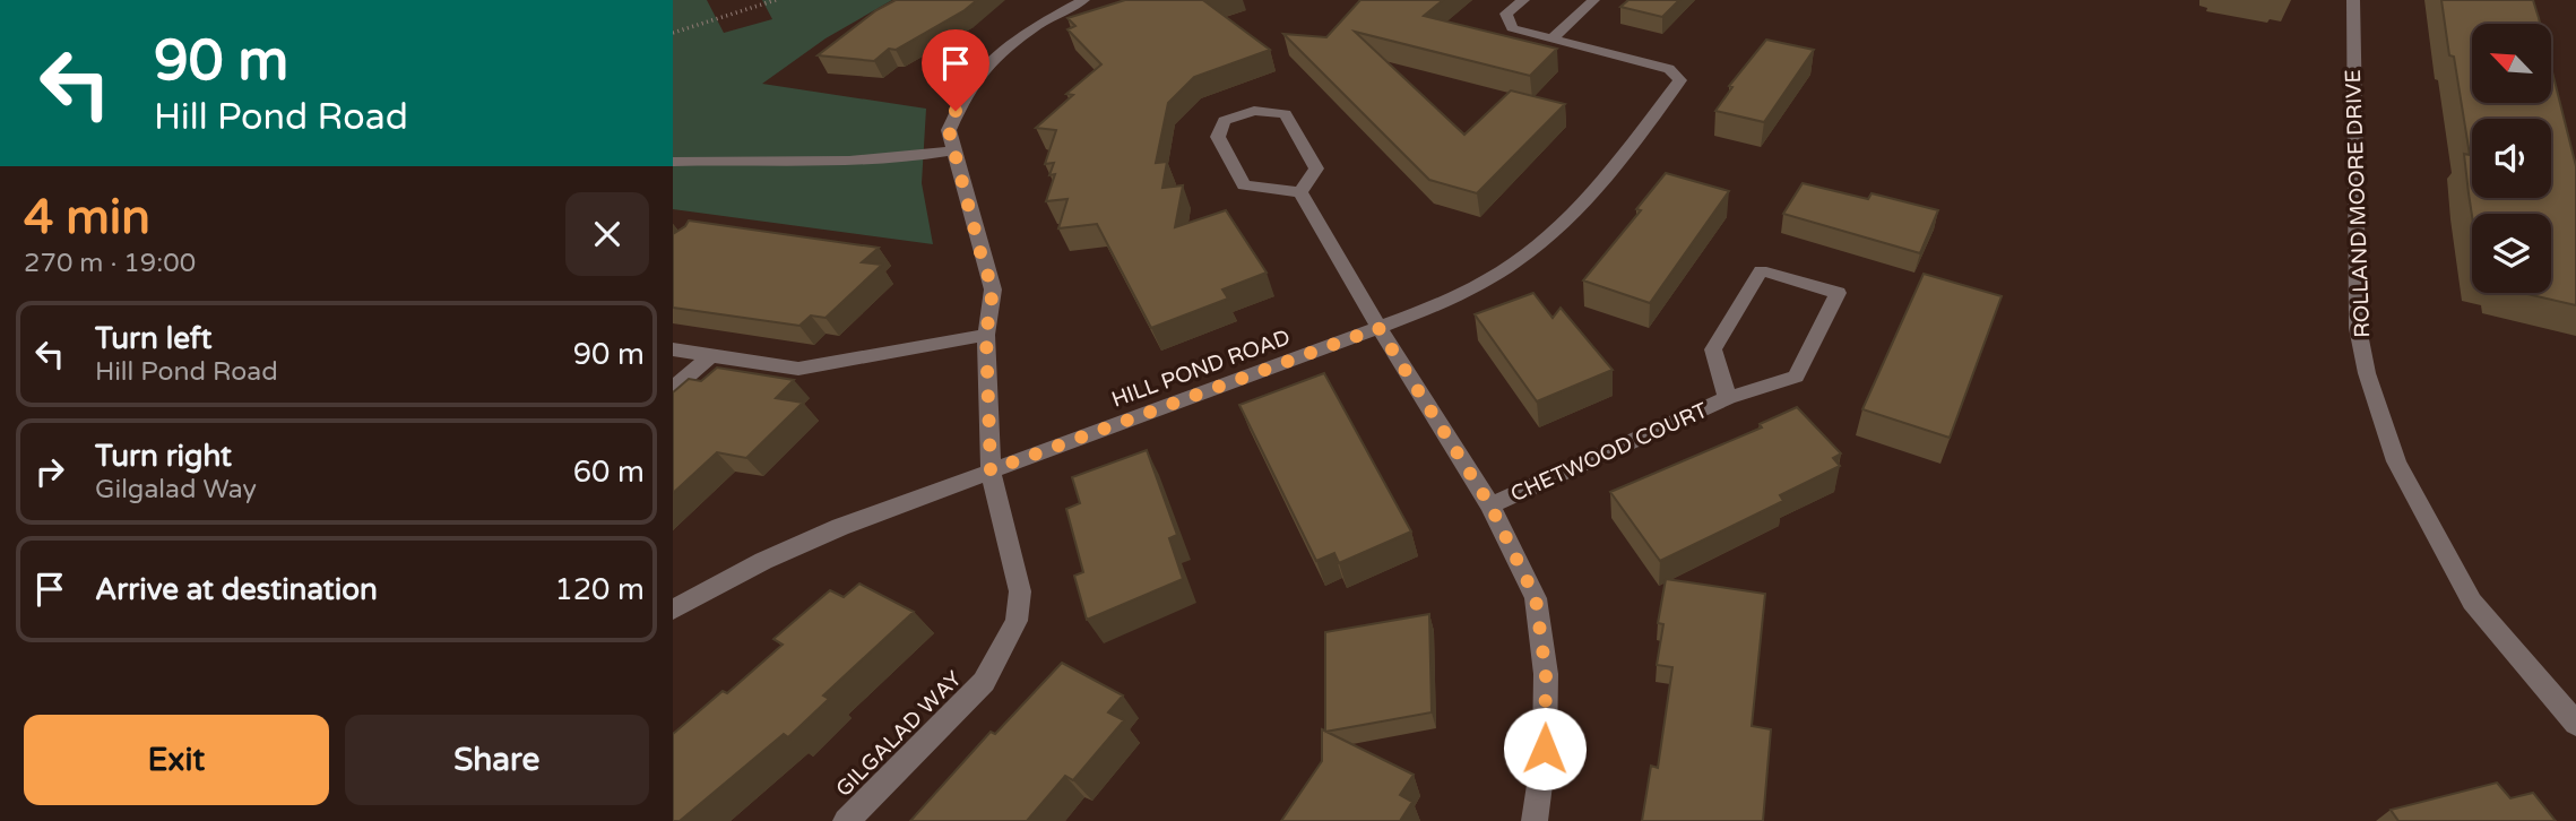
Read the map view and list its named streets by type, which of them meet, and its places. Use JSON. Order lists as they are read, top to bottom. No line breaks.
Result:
{"streets":{"street":["ROLLAND MOORE DRIVE","HILL POND ROAD","CHETWOOD COURT","GILGALAD WAY"]},"crossings":[["HILL POND ROAD","GILGALAD WAY"]],"north":"top left","page":{"turn":["90 m","Hill Pond Road"],"heading":["4 min","270 m · 19:00"],"list":[{"name":"Turn left","note":"Hill Pond Road","value":"90 m"},{"name":"Turn right","note":"Gilgalad Way","value":"60 m"},{"name":"Arrive at destination","value":"120 m"}],"buttons":["Exit","Share"]}}
